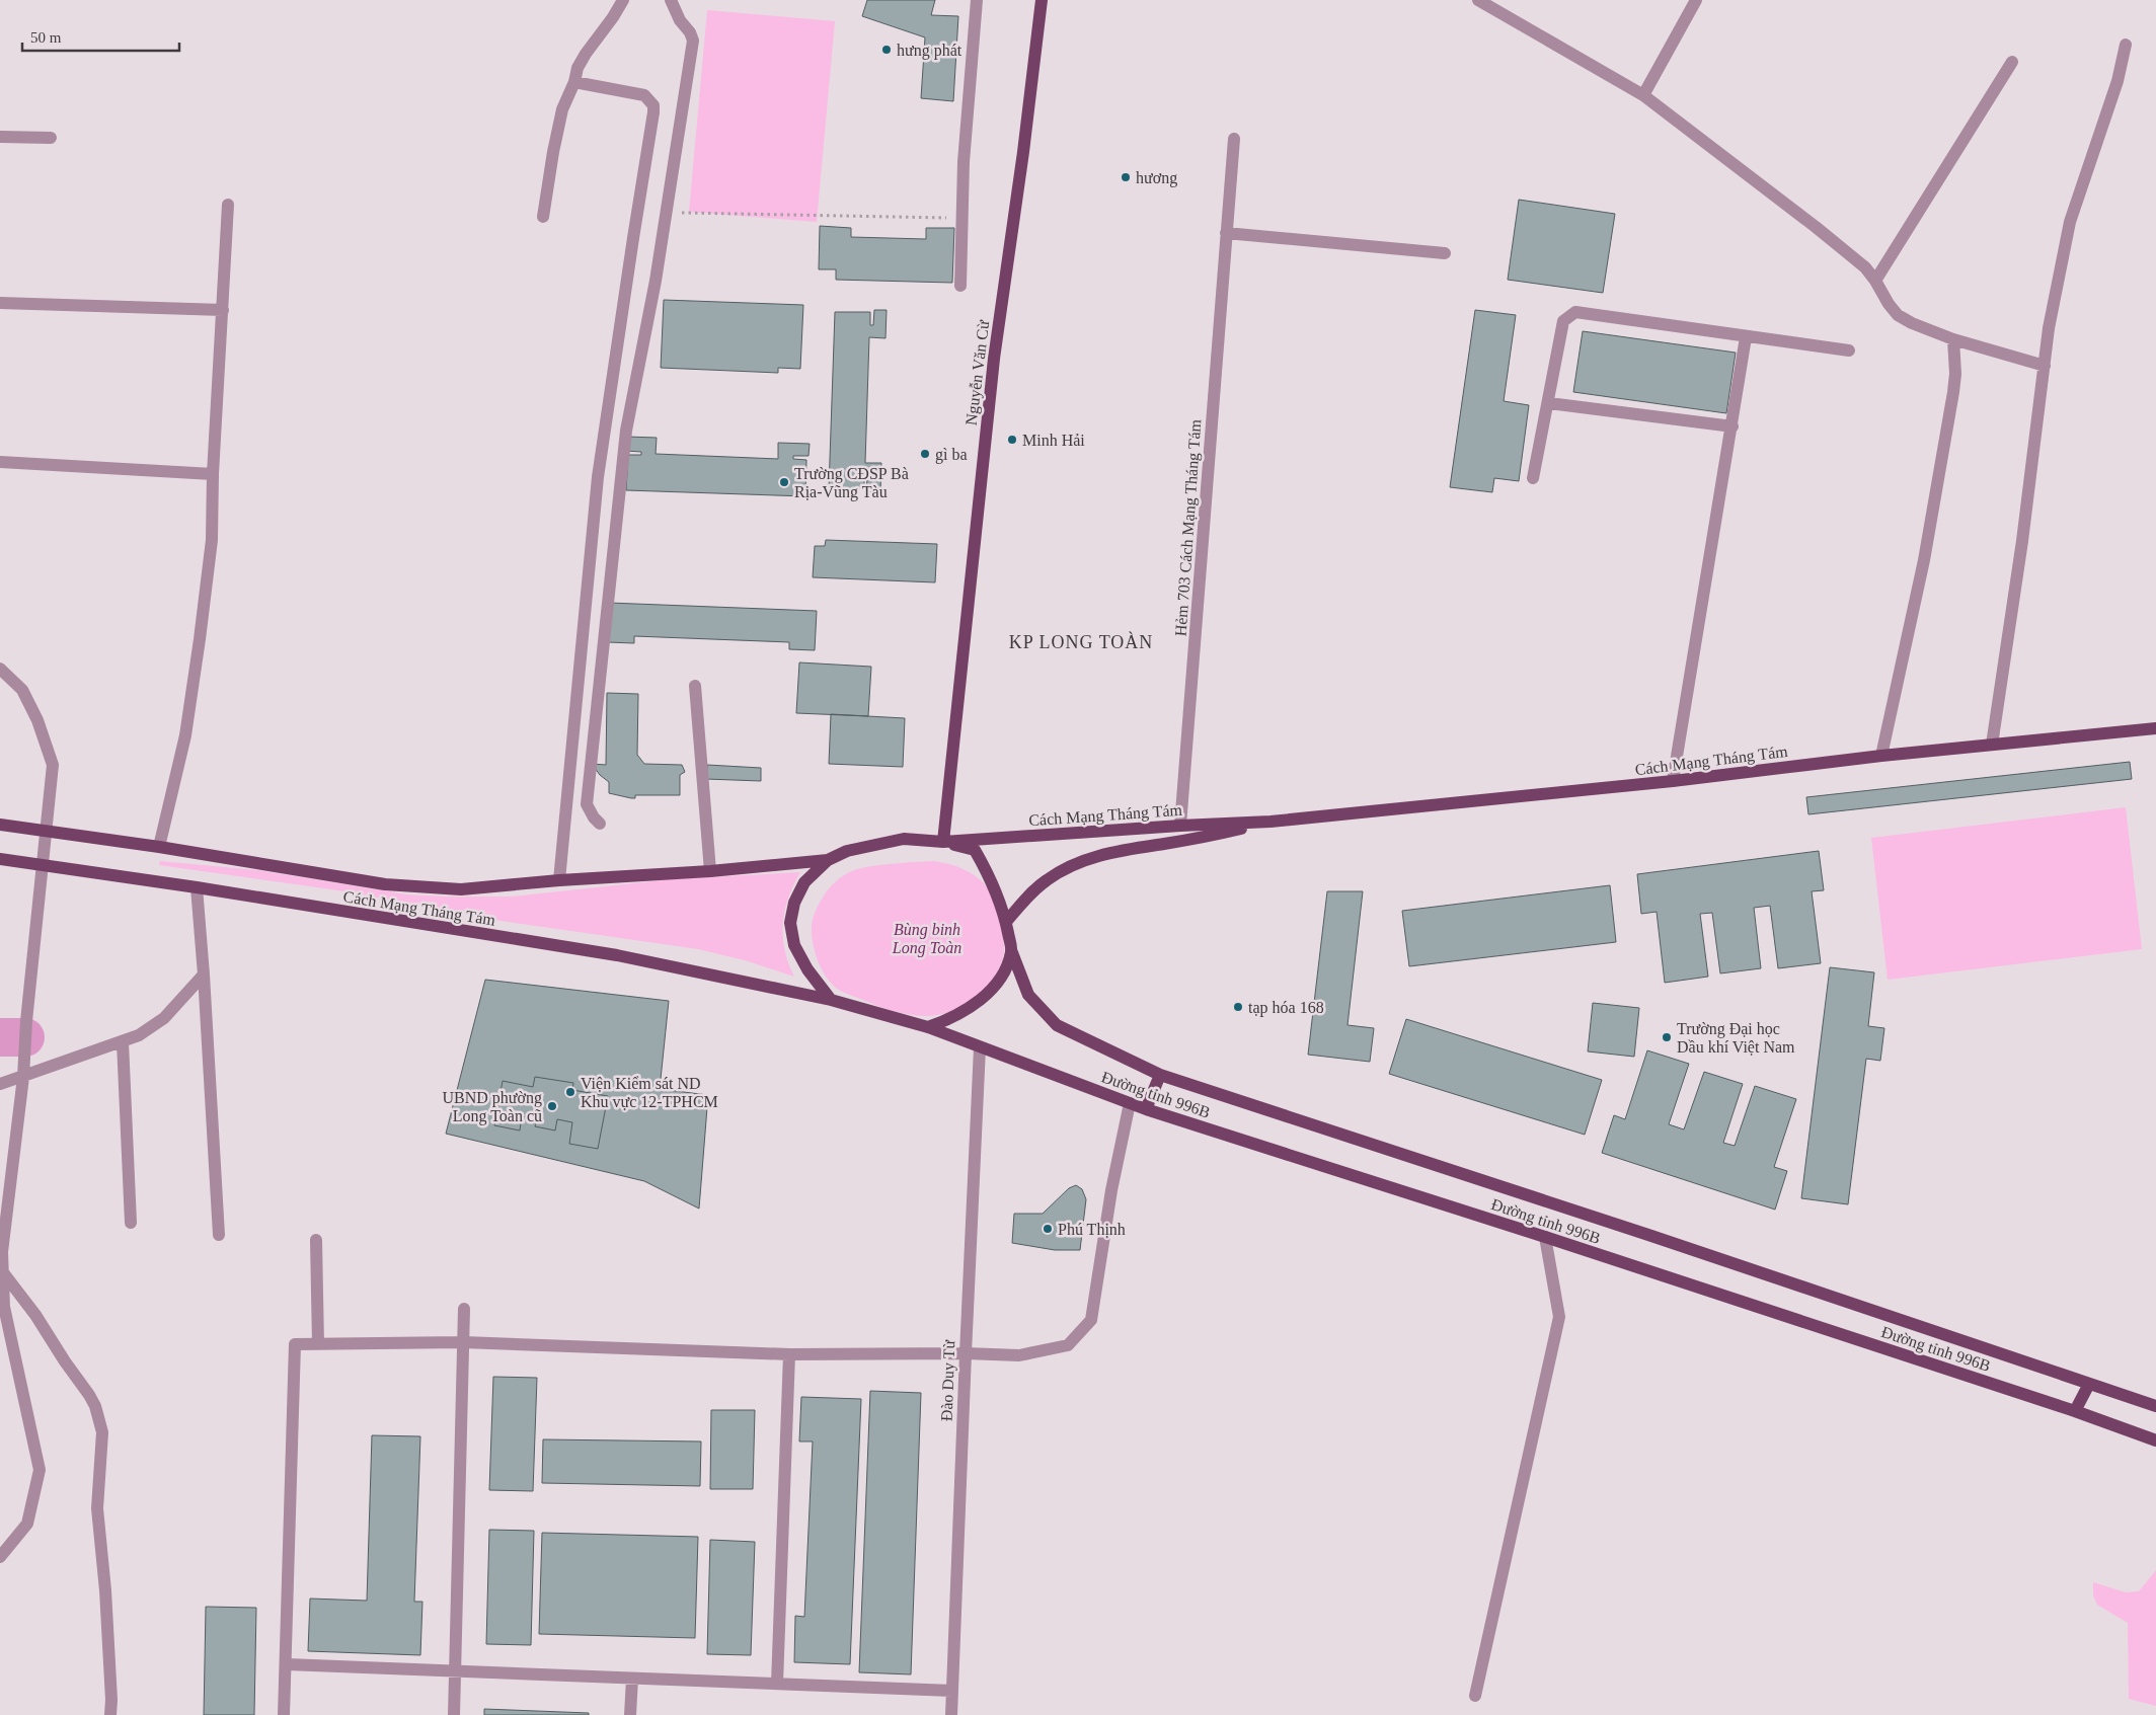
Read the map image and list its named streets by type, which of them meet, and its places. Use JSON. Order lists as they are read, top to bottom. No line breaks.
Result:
{"streets":{"main road":["Nguyễn Văn Cừ","Cách Mạng Tháng Tám","Đường tỉnh 996B"],"street":["Hẻm 703 Cách Mạng Tháng Tám","Đào Duy Từ"]},"crossings":[["Nguyễn Văn Cừ","Cách Mạng Tháng Tám"],["Hẻm 703 Cách Mạng Tháng Tám","Cách Mạng Tháng Tám"],["Đường tỉnh 996B","Đào Duy Từ"]],"districts":["KP LONG TOÀN"],"parks":["Bùng binh Long Toàn"],"places":["hưng phát","hương","Minh Hải","gì ba","Trường CĐSP Bà Rịa-Vũng Tàu","tạp hóa 168","Trường Đại học Dầu khí Việt Nam","Viện Kiểm sát ND Khu vực 12-TPHCM","UBND phường Long Toàn cũ","Phú Thịnh"],"scale_bar":"50 m"}
